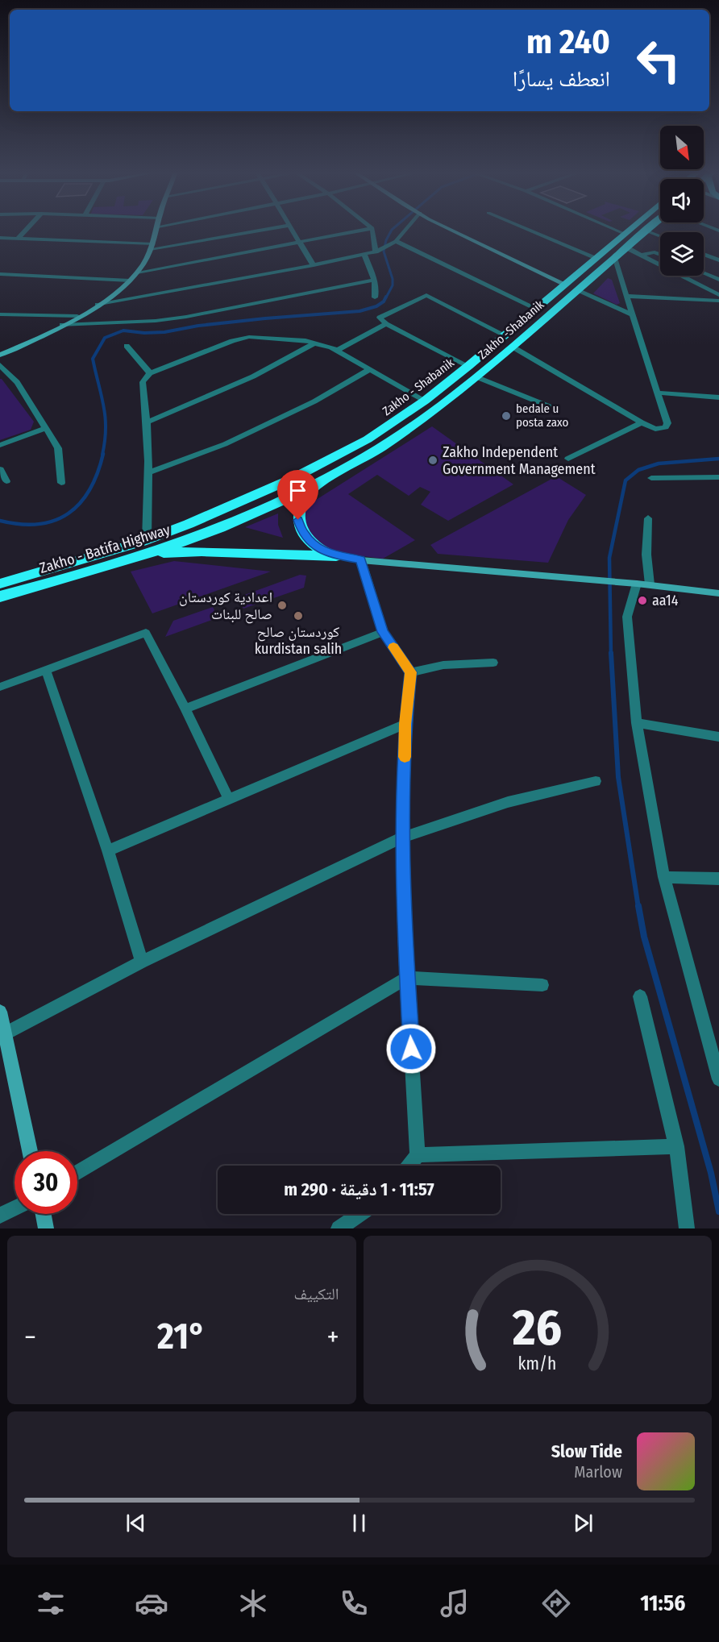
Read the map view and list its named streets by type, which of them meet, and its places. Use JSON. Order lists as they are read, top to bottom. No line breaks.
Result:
{"streets":{"highway":["Zakho -Shabanik","Zakho - Shabanik","Zakho - Batifa Highway"]},"crossings":[["Zakho -Shabanik","Zakho - Batifa Highway"],["Zakho - Shabanik","Zakho - Batifa Highway"]],"places":["bedale u posta zaxo","Zakho Independent Government Management","aa14","اعدادية كوردستان صالح للبنات","كوردستان صالح kurdistan salih"],"north":"bottom right","page":{"turn":["240 m","انعطف يسارًا"],"limit":"30","trip":"11:57 · 1 دقيقة · 290 m","tile":"التكييف","heat":["−","21°","+"],"song":["Slow Tide","Marlow"],"tabs":"11:56","gauge":["26","km/h"]}}
